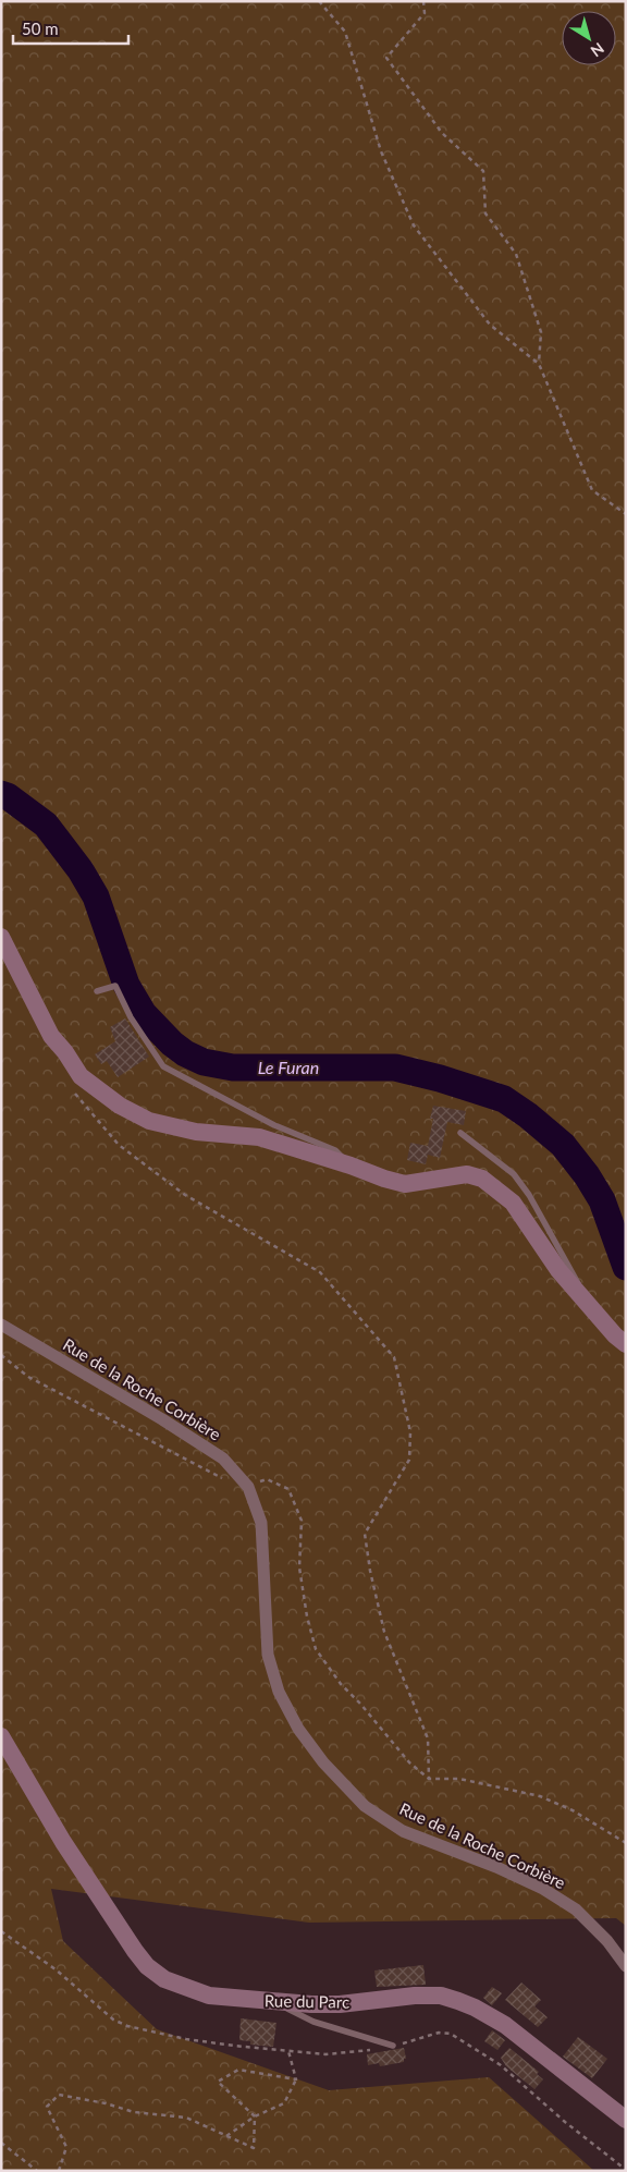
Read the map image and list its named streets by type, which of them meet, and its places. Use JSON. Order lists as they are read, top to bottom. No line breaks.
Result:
{"streets":{"street":["Rue de la Roche Corbière","Rue du Parc"]},"water":["Le Furan"],"scale_bar":"50 m","north":"bottom right"}
